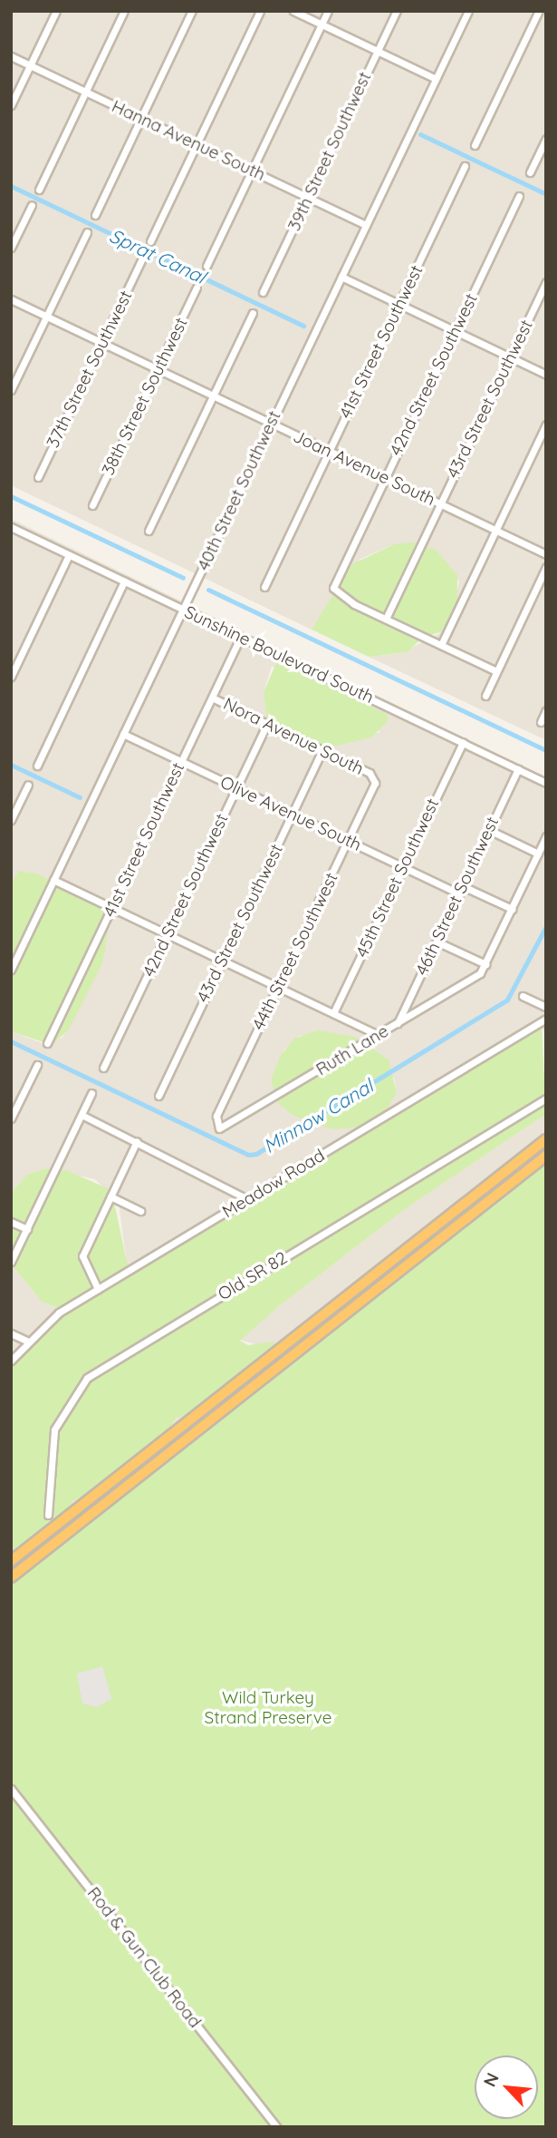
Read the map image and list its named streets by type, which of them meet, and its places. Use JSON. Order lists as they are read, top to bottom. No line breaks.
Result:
{"streets":{"street":["Hanna Avenue South","39th Street Southwest","41st Street Southwest","37th Street Southwest","42nd Street Southwest","38th Street Southwest","43rd Street Southwest","Joan Avenue South","40th Street Southwest","Sunshine Boulevard South","Nora Avenue South","Olive Avenue South","45th Street Southwest","46th Street Southwest","44th Street Southwest","Ruth Lane","Meadow Road","Old SR 82","Rod & Gun Club Road"]},"crossings":[["Hanna Avenue South","39th Street Southwest"],["Hanna Avenue South","40th Street Southwest"],["41st Street Southwest","Joan Avenue South"],["41st Street Southwest","Sunshine Boulevard South"],["41st Street Southwest","Nora Avenue South"],["41st Street Southwest","Olive Avenue South"],["37th Street Southwest","Joan Avenue South"],["42nd Street Southwest","43rd Street Southwest"],["42nd Street Southwest","Joan Avenue South"],["42nd Street Southwest","Nora Avenue South"],["42nd Street Southwest","Olive Avenue South"],["38th Street Southwest","Joan Avenue South"],["43rd Street Southwest","Joan Avenue South"],["43rd Street Southwest","Nora Avenue South"],["43rd Street Southwest","Olive Avenue South"],["Joan Avenue South","40th Street Southwest"],["40th Street Southwest","Sunshine Boulevard South"],["40th Street Southwest","Olive Avenue South"],["Sunshine Boulevard South","45th Street Southwest"],["Sunshine Boulevard South","46th Street Southwest"],["Nora Avenue South","44th Street Southwest"],["Olive Avenue South","45th Street Southwest"],["Olive Avenue South","46th Street Southwest"],["Olive Avenue South","44th Street Southwest"],["46th Street Southwest","Ruth Lane"],["44th Street Southwest","Ruth Lane"]],"water":["Sprat Canal","Minnow Canal"],"parks":["Wild Turkey Strand Preserve"],"north":"top left"}
